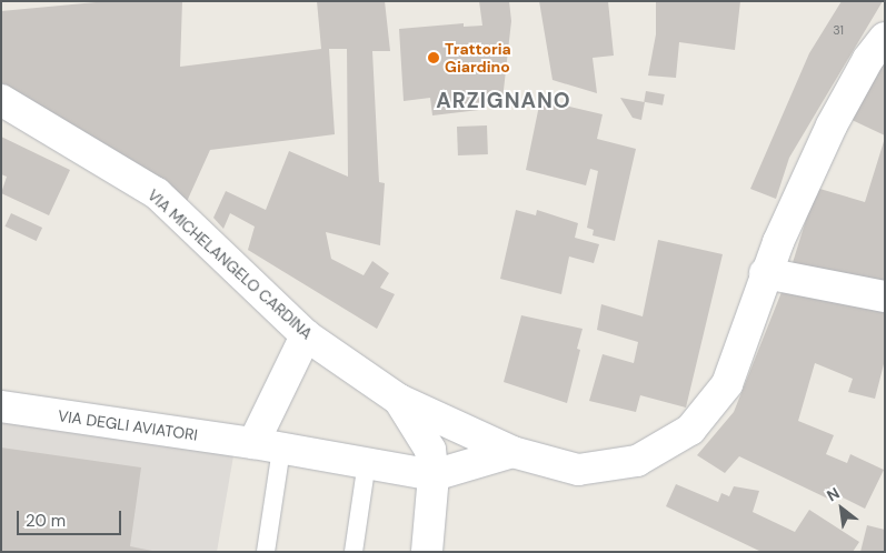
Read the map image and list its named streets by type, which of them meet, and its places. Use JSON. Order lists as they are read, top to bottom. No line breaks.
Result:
{"streets":{"street":["VIA MICHELANGELO CARDINA","VIA DEGLI AVIATORI"]},"crossings":[["VIA MICHELANGELO CARDINA","VIA DEGLI AVIATORI"]],"districts":["ARZIGNANO"],"places":["Trattoria Giardino"],"house_numbers":["31"],"scale_bar":"20 m","north":"top left"}
